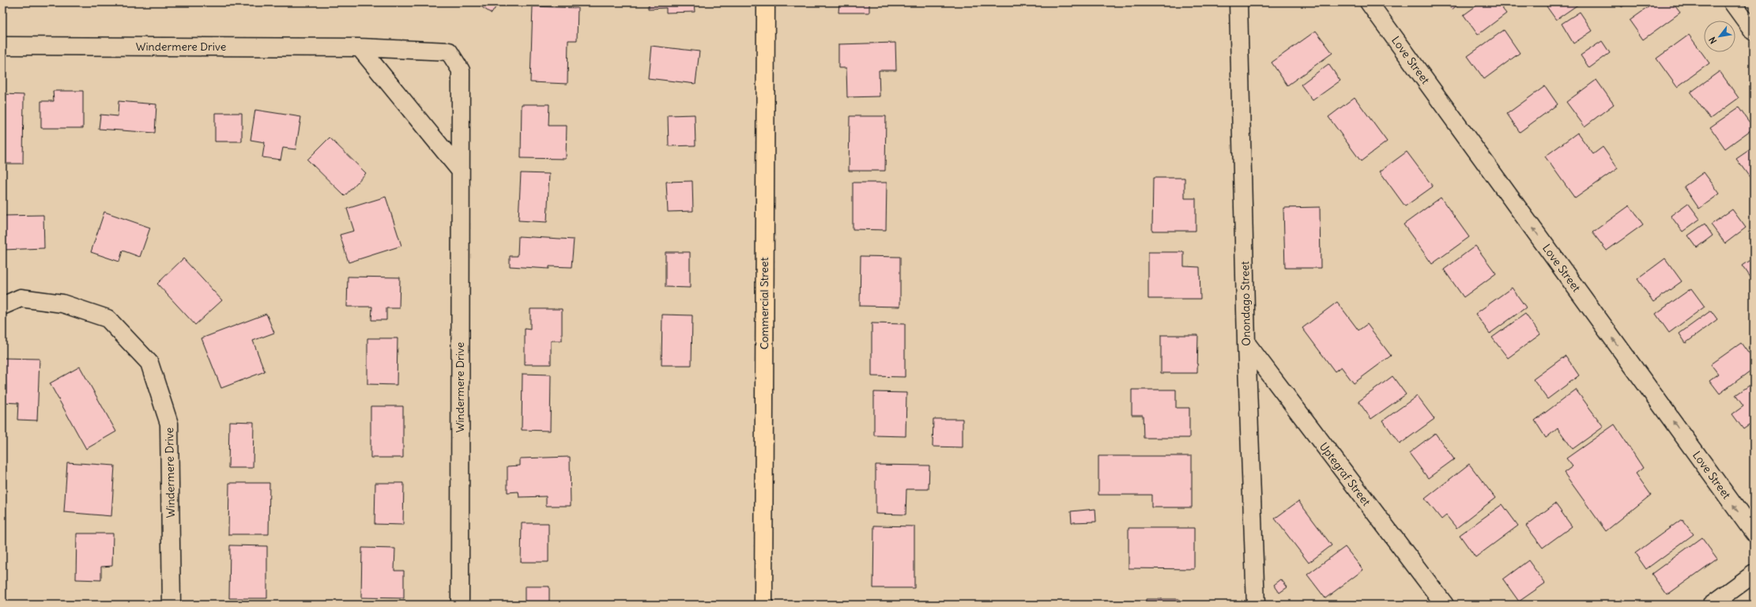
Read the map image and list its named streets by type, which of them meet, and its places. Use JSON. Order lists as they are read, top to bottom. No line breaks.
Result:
{"streets":{"main road":["Commercial Street"],"street":["Windermere Drive","Love Street","Onondago Street","Uptegraf Street"]},"crossings":[["Onondago Street","Uptegraf Street"]],"one_way":["Love Street"],"north":"bottom left"}
